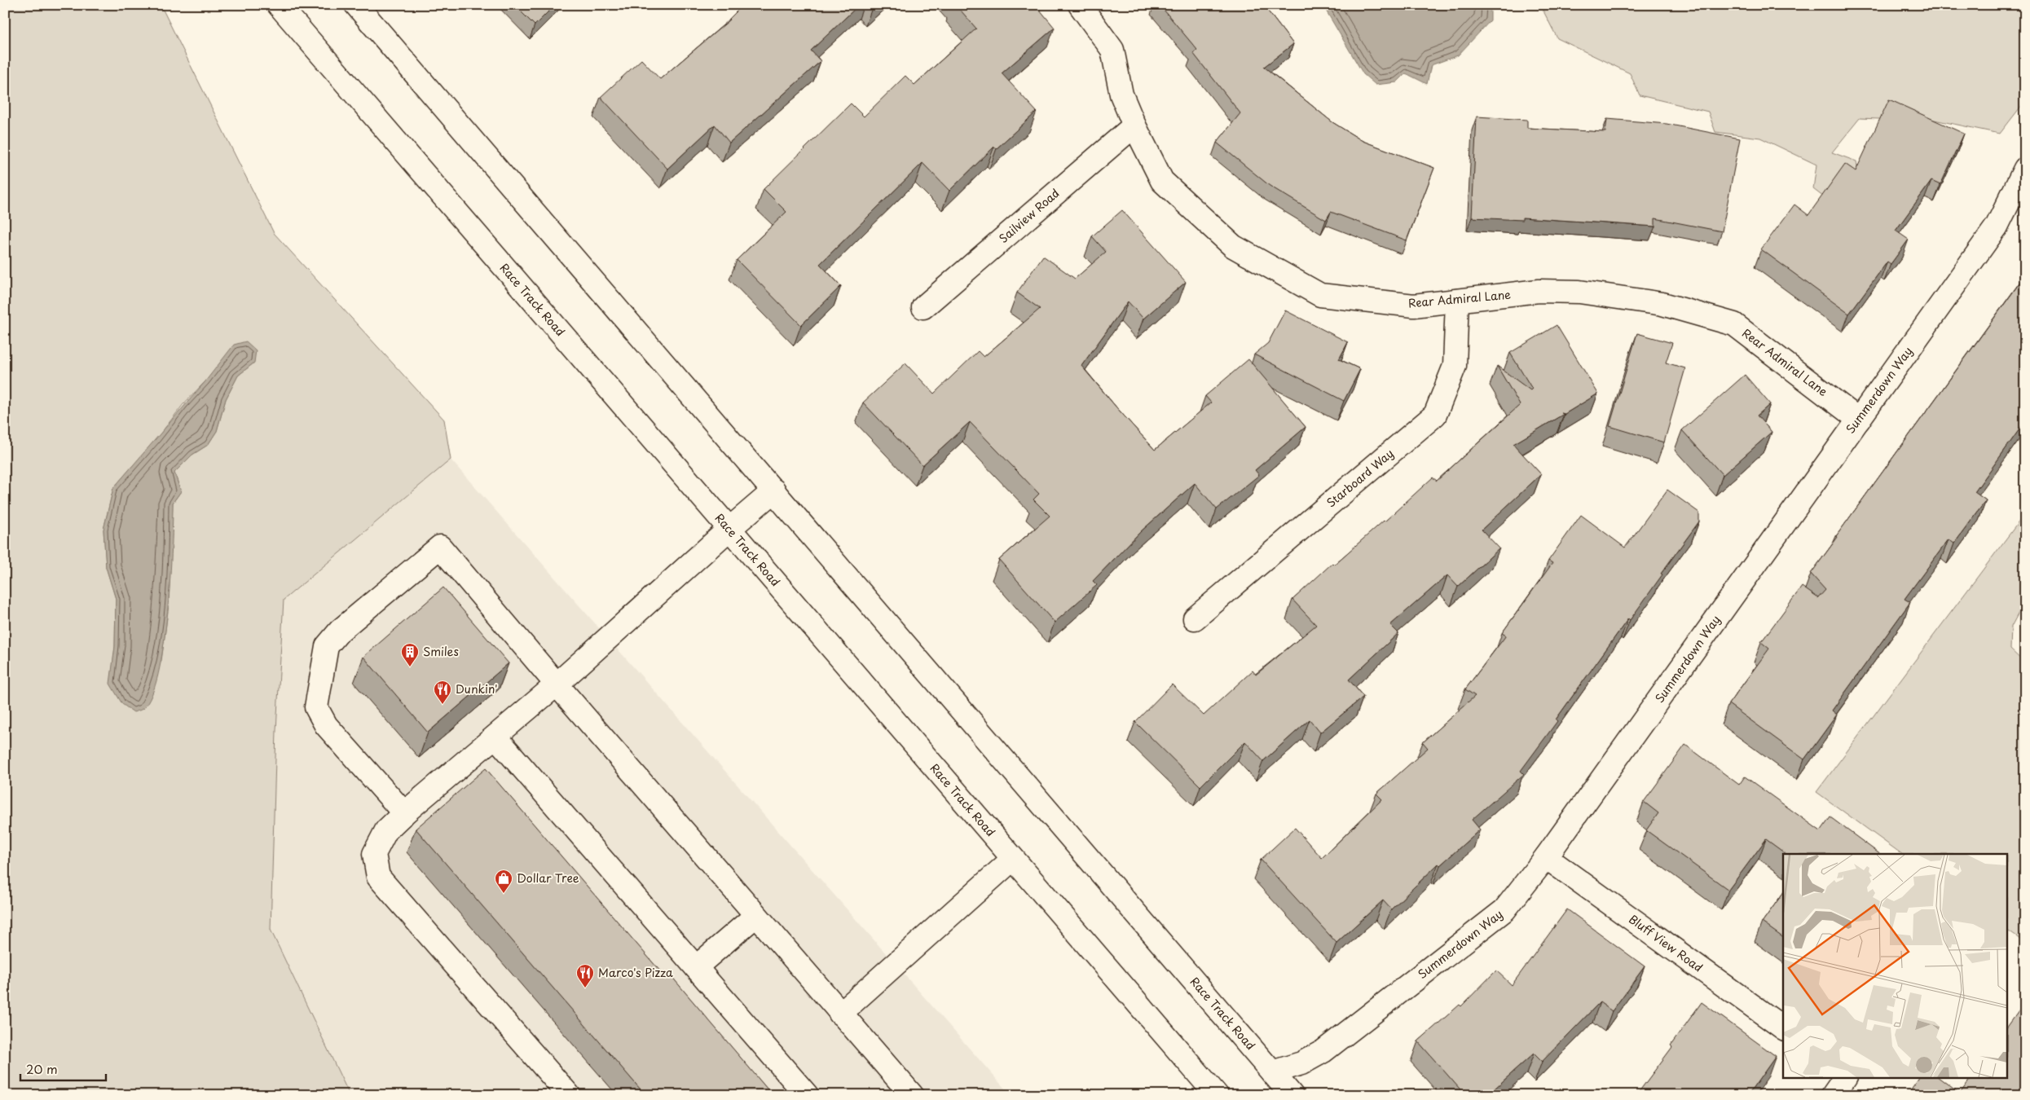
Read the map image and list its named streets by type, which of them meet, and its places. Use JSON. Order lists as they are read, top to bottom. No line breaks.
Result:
{"streets":{"street":["Sailview Road","Rear Admiral Lane","Race Track Road","Summerdown Way","Starboard Way","Bluff View Road"]},"crossings":[["Sailview Road","Rear Admiral Lane"],["Rear Admiral Lane","Summerdown Way"],["Rear Admiral Lane","Starboard Way"],["Race Track Road","Summerdown Way"],["Summerdown Way","Bluff View Road"]],"places":{"building":["Smiles"],"restaurant":["Dunkin'","Marco's Pizza"],"shop":["Dollar Tree"]},"scale_bar":"20 m"}
